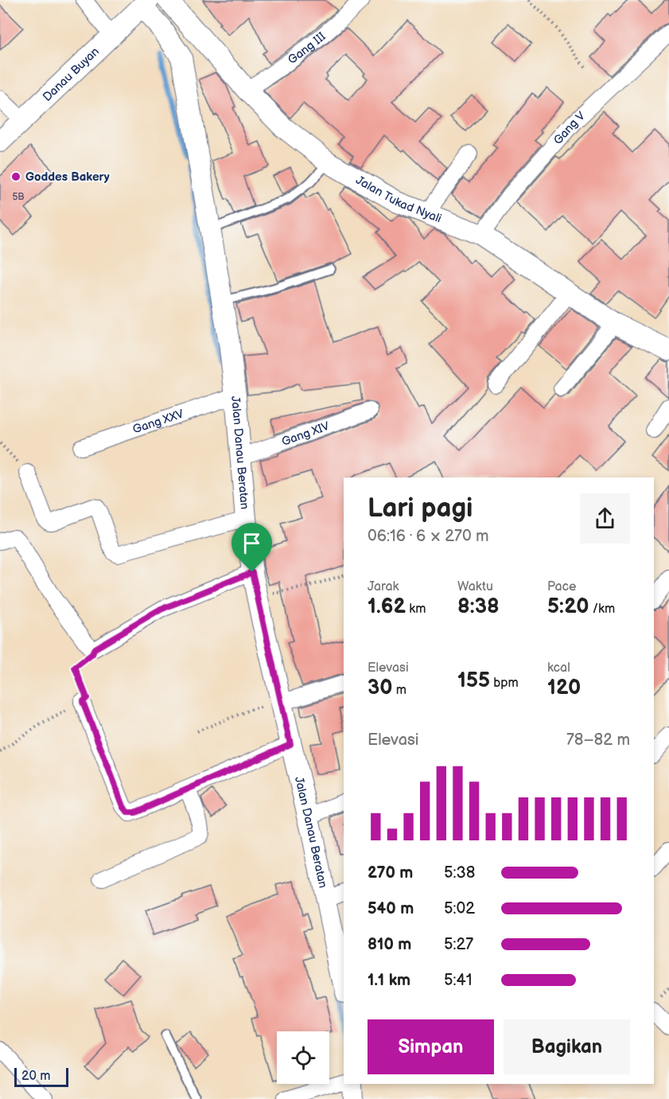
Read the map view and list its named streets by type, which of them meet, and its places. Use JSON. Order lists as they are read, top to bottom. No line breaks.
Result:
{"streets":{"street":["Gang III","Danau Buyan","Gang V","Jalan Tukad Nyali","Gang XXV","Gang XIV","Jalan Danau Beratan"]},"crossings":[["Gang III","Jalan Tukad Nyali"],["Danau Buyan","Jalan Danau Beratan"],["Gang V","Jalan Tukad Nyali"],["Gang XXV","Jalan Danau Beratan"],["Gang XIV","Jalan Danau Beratan"]],"places":["Goddes Bakery"],"house_numbers":["5B"],"scale_bar":"20 m","page":{"heading":["Lari pagi","06:16 · 6 × 270 m"],"stats":[["Jarak","1.62 km"],["Waktu","8:38"],["Pace","5:20 /km"],["Elevasi","30 m"],["155 bpm"],["kcal","120"]],"chart":["Elevasi","78–82 m"],"list":[{"name":"270 m","note":"5:38"},{"name":"540 m","note":"5:02"},{"name":"810 m","note":"5:27"},{"name":"1.1 km","note":"5:41"}],"buttons":["Simpan","Bagikan"],"scale":"20 m"}}
